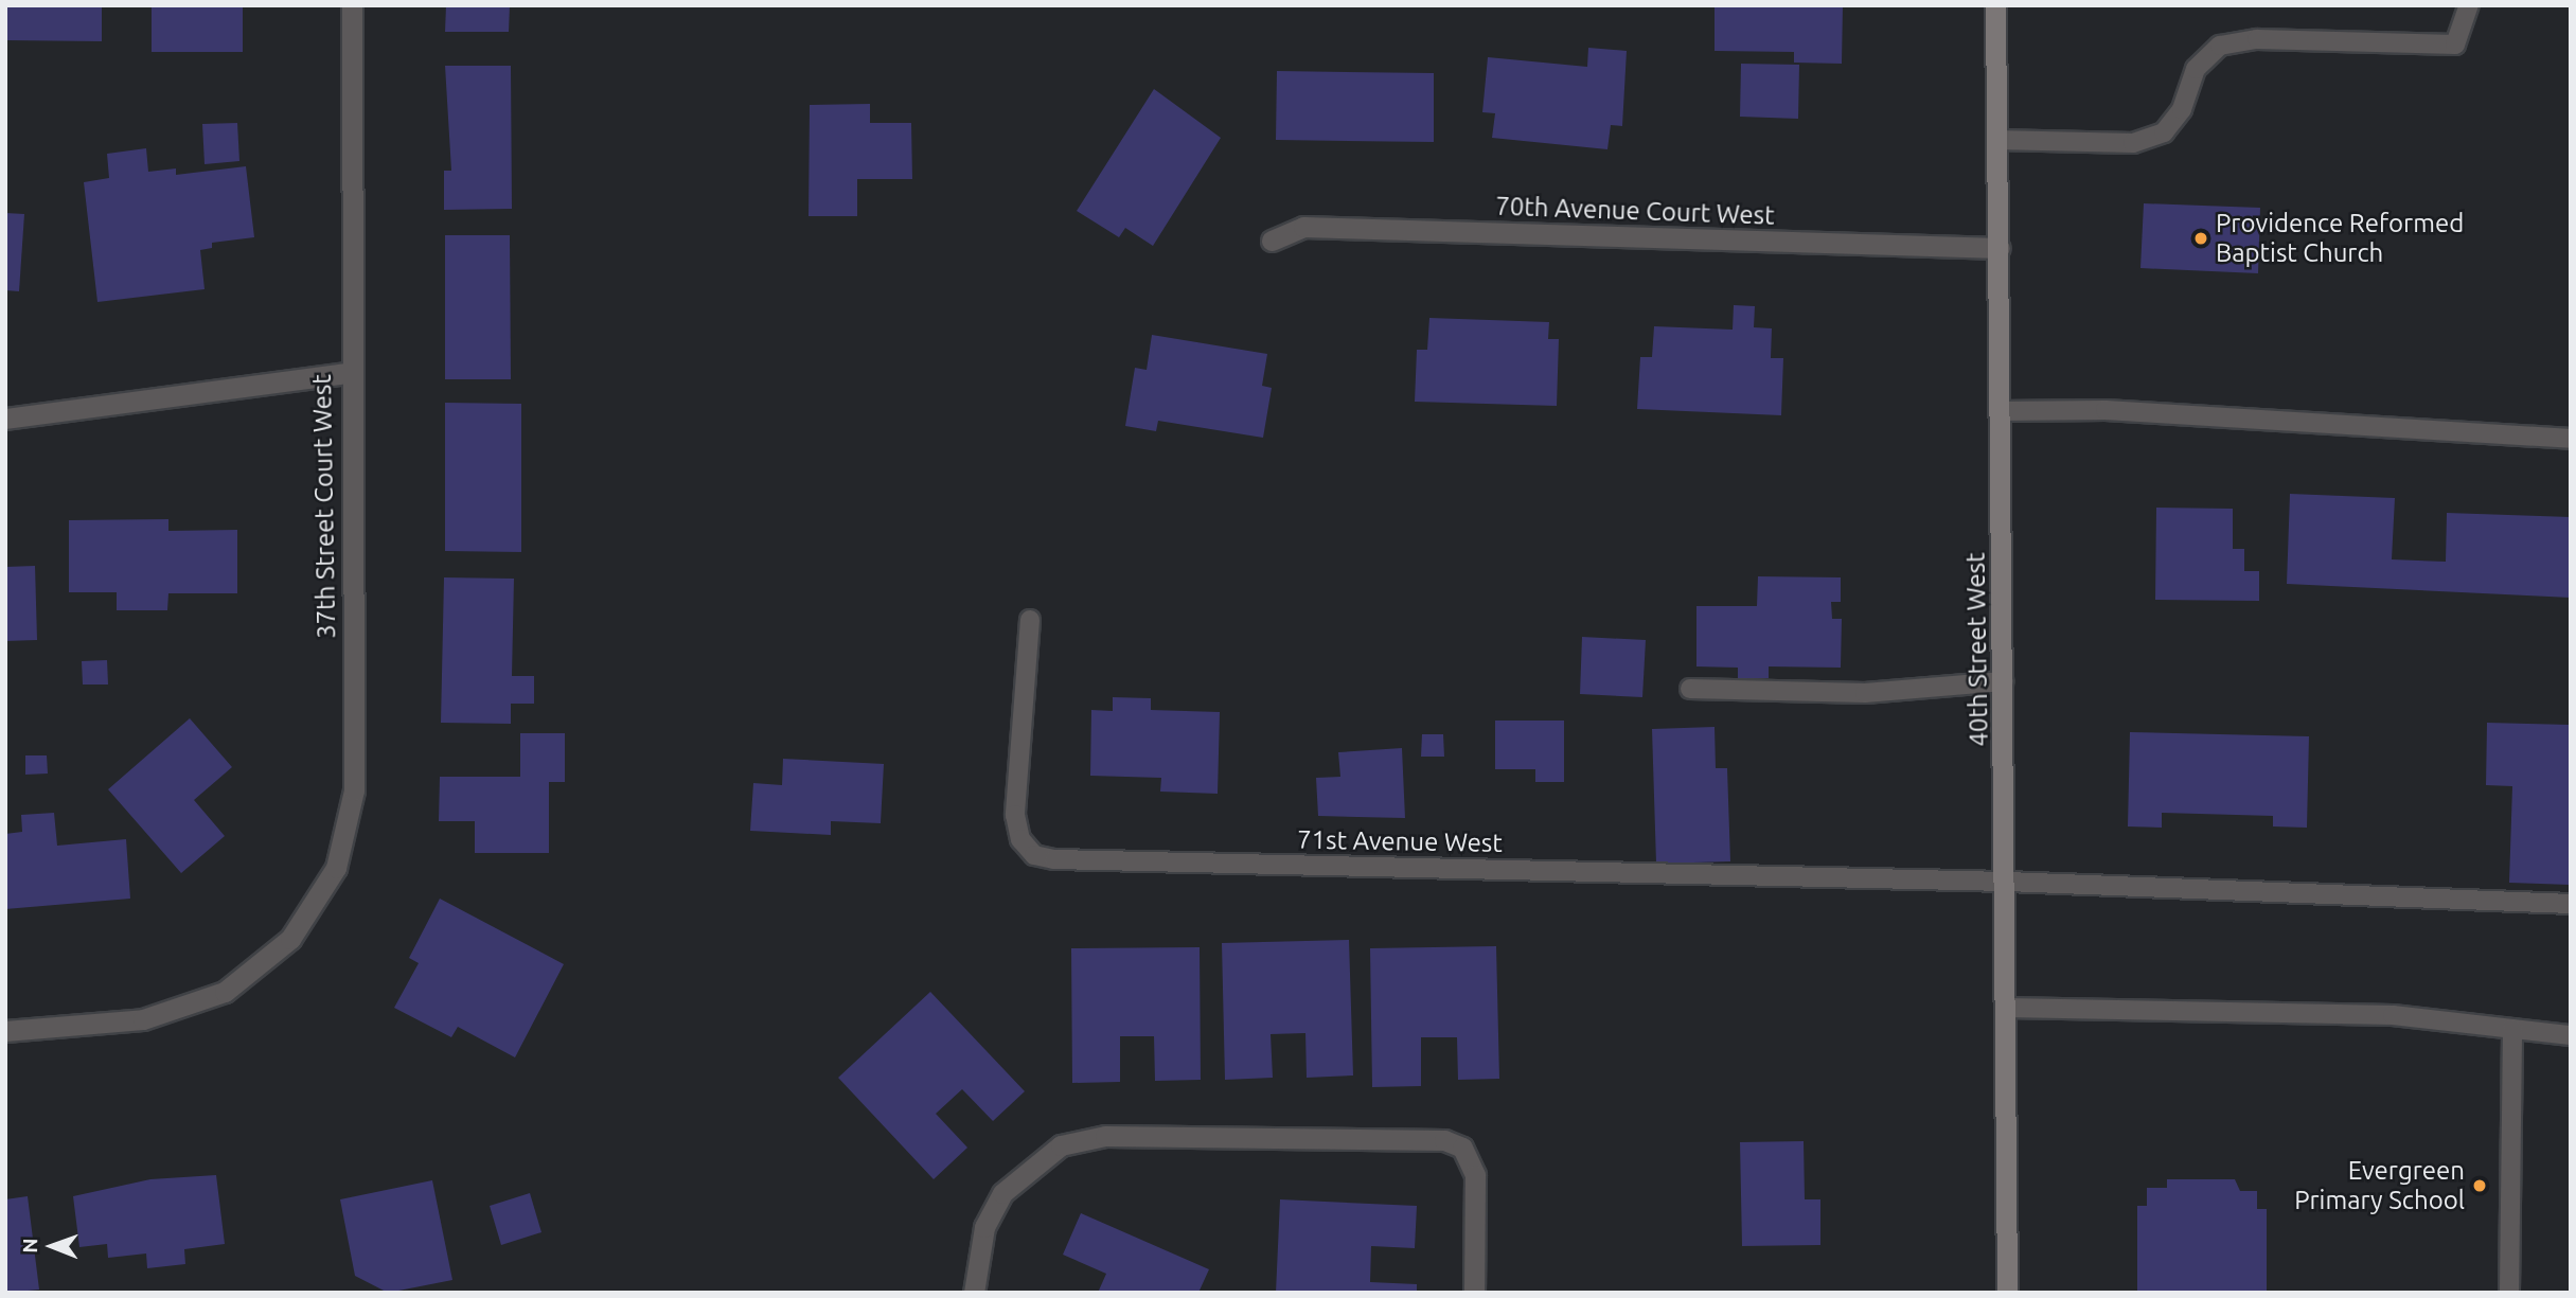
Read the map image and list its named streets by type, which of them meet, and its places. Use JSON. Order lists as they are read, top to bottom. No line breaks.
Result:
{"streets":{"main road":["40th Street West"],"street":["70th Avenue Court West","37th Street Court West"],"lane":["71st Avenue West"]},"crossings":[["70th Avenue Court West","40th Street West"],["40th Street West","71st Avenue West"]],"places":["Providence Reformed Baptist Church","Evergreen Primary School"],"north":"left"}
